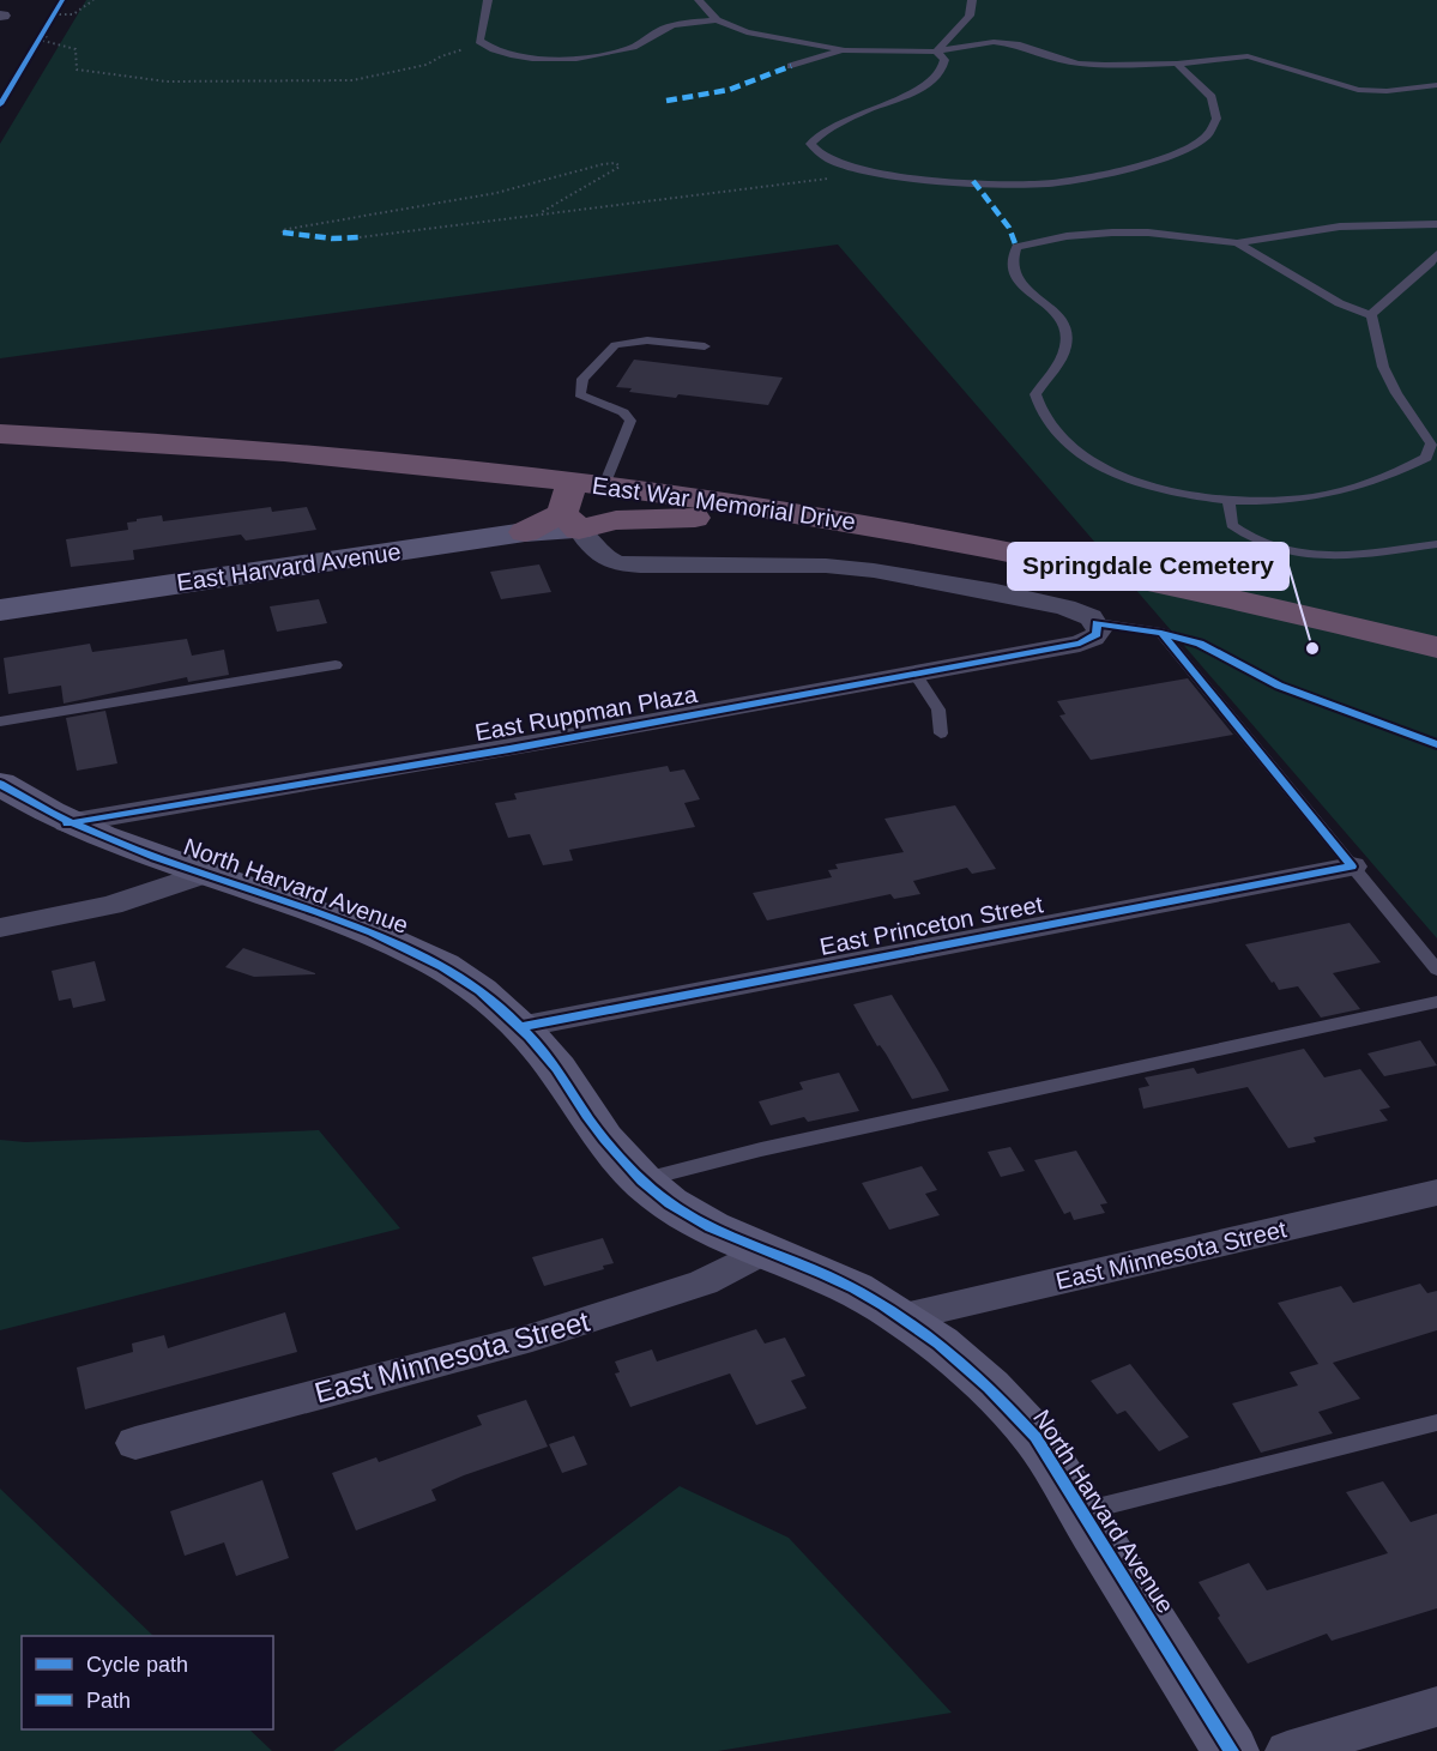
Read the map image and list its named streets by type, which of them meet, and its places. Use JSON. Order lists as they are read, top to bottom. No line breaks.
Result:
{"streets":{"highway":["East War Memorial Drive"],"street":["East Harvard Avenue","East Ruppman Plaza","North Harvard Avenue","East Princeton Street","East Minnesota Street"]},"crossings":[["East Ruppman Plaza","North Harvard Avenue"],["North Harvard Avenue","East Princeton Street"],["North Harvard Avenue","East Minnesota Street"]],"places":["Springdale Cemetery"],"legend":["Cycle path","Path"]}
